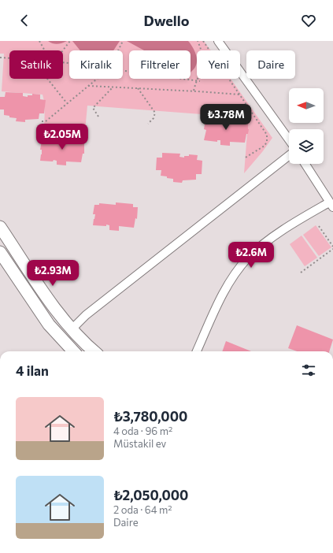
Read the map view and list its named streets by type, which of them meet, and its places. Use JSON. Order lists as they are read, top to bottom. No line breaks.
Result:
{"north":"left","page":{"header":"Dwello","chip":["Satılık","Kiralık","Filtreler","Yeni","Daire"],"price":["₺3.78M","₺2.05M","₺2.6M","₺2.93M"],"heading":"4 ilan","list":[{"name":"₺3,780,000","note":"4 oda · 96 m² · Müstakil ev"},{"name":"₺2,050,000","note":"2 oda · 64 m² · Daire"}]}}
